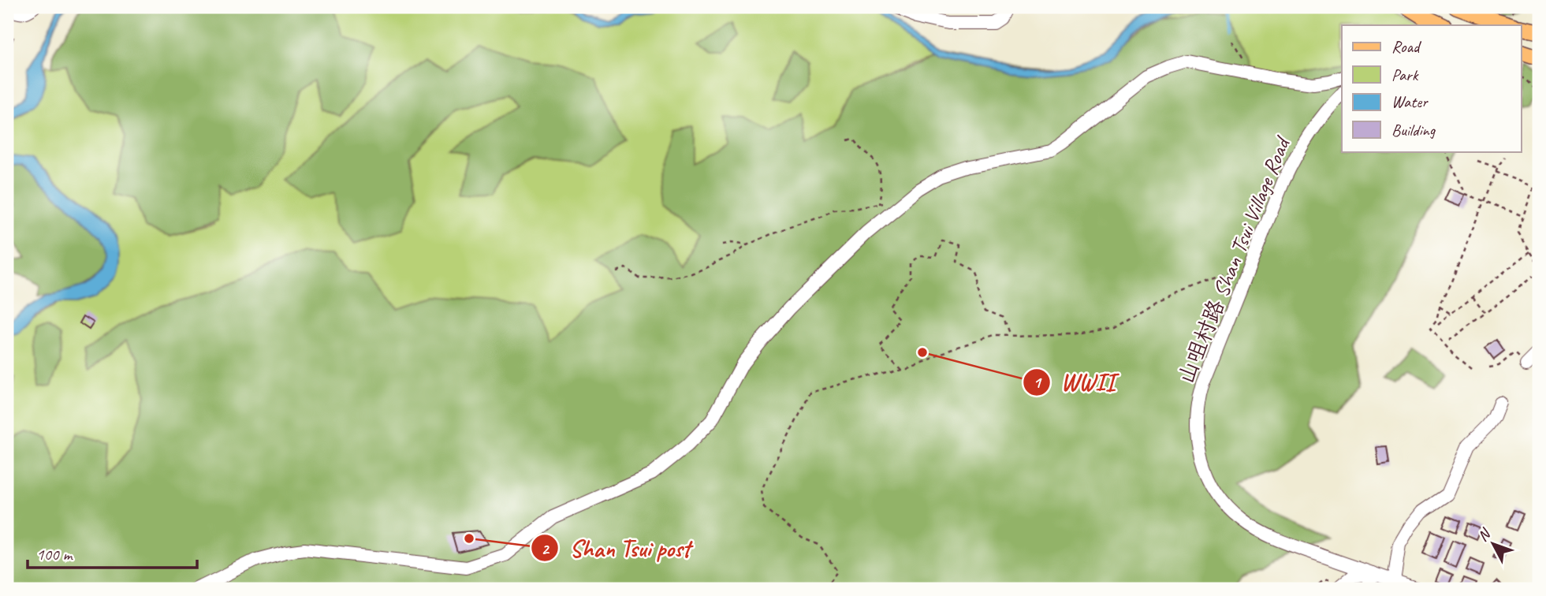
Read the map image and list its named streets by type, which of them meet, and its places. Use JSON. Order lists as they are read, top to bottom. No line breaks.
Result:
{"streets":{"street":["山咀村路 Shan Tsui Village Road"]},"places":["WWII","Shan Tsui post"],"legend":["Road","Park","Water","Building"],"scale_bar":"100 m","north":"top left"}
